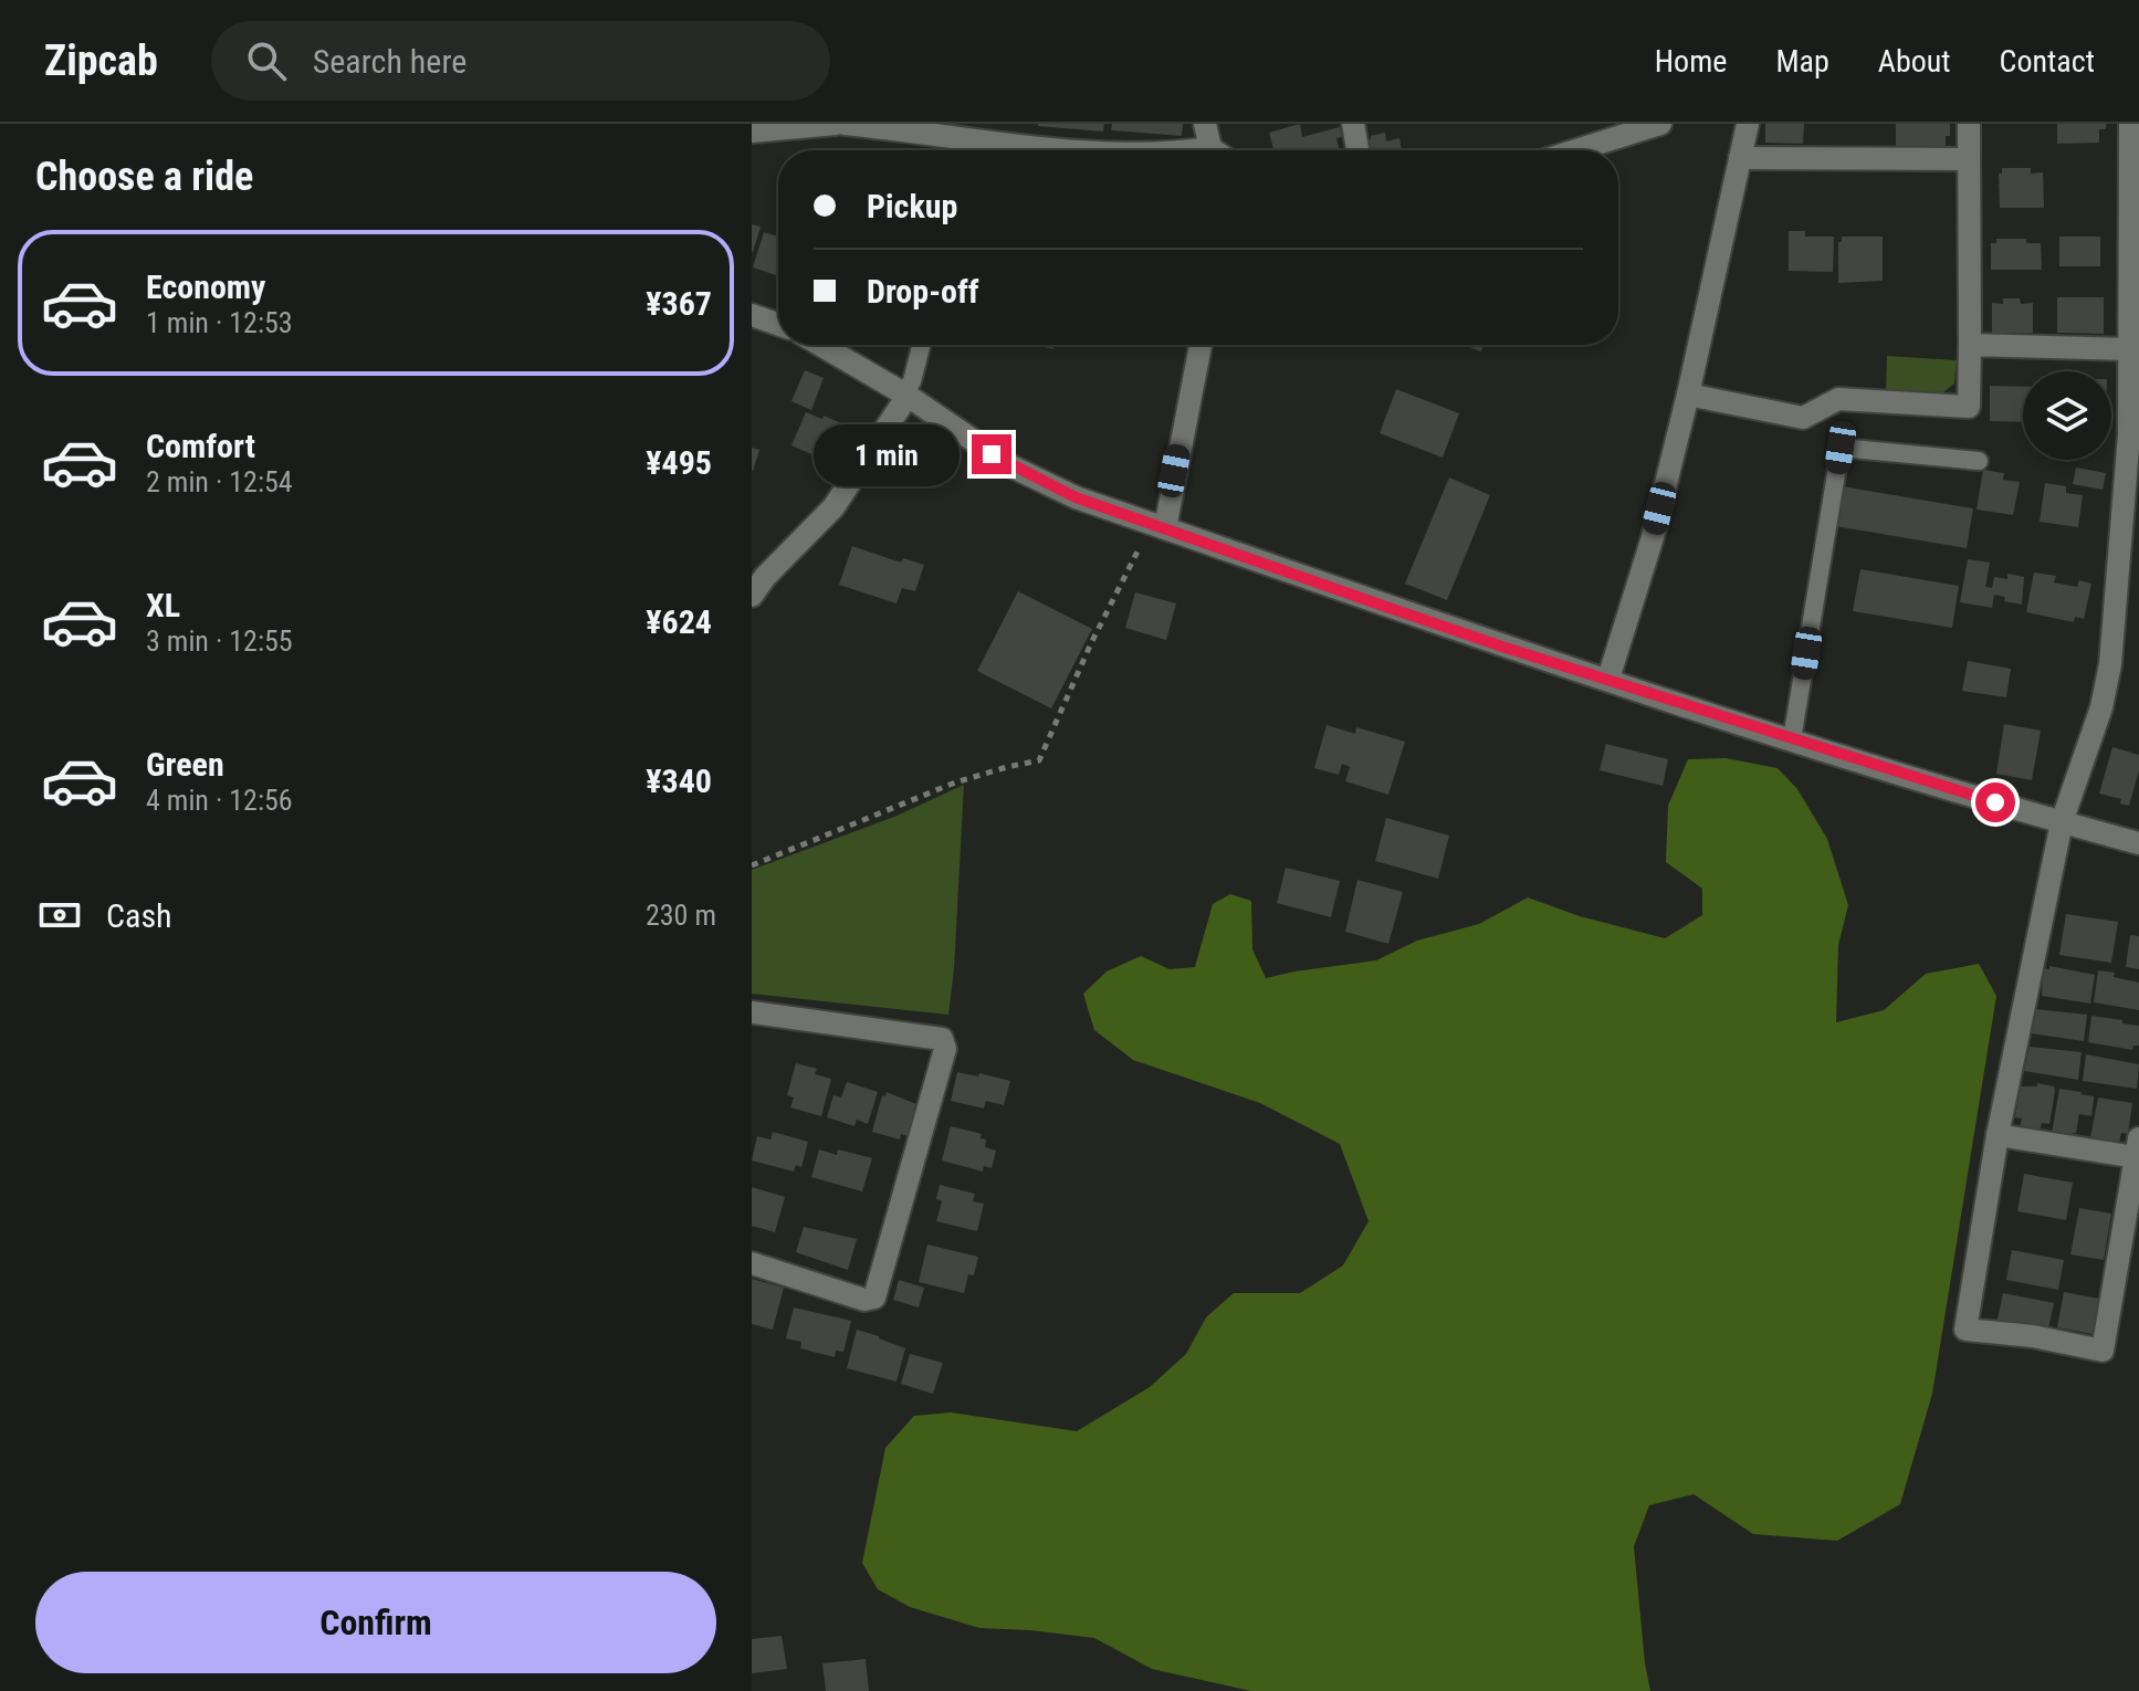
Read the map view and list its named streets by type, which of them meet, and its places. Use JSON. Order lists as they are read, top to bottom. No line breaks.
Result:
{"page":{"header":"Zipcab","search":"Search here","nav":["Home","Map","About","Contact"],"heading":"Choose a ride","banner":["Pickup","Drop-off"],"list":[{"name":"Economy","note":"1 min · 12:53","value":"¥367"},{"name":"Comfort","note":"2 min · 12:54","value":"¥495"},{"name":"XL","note":"3 min · 12:55","value":"¥624"},{"name":"Green","note":"4 min · 12:56","value":"¥340"}],"bubble":"1 min","pay":["Cash","230 m"],"buttons":"Confirm"}}
